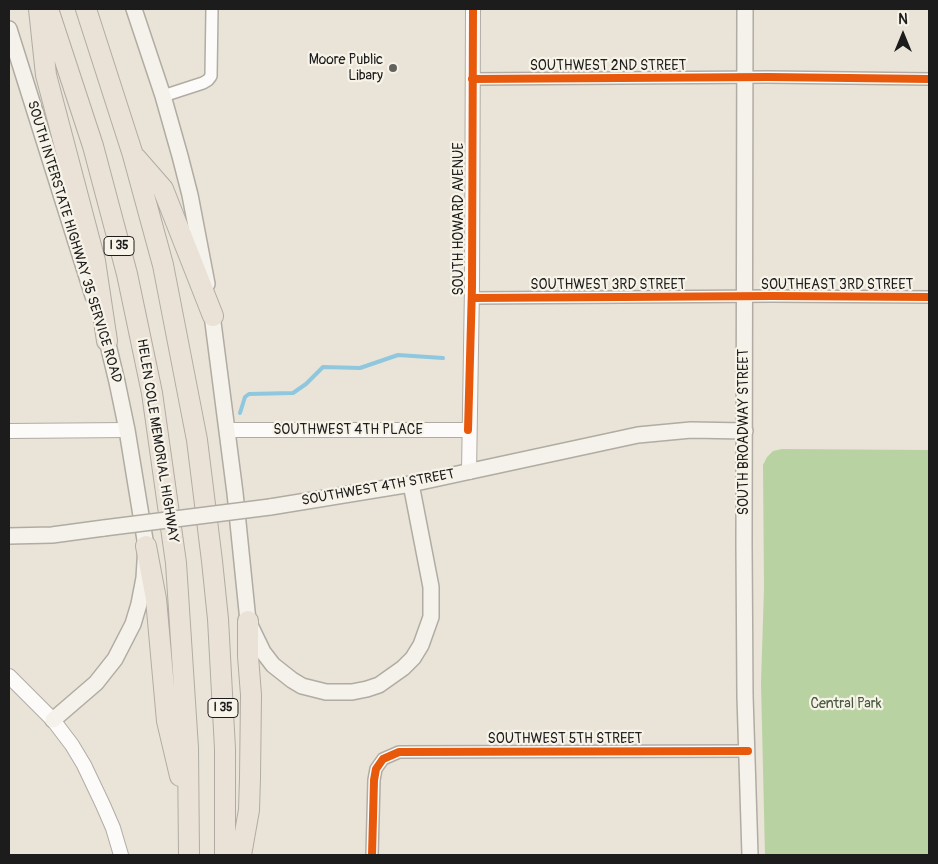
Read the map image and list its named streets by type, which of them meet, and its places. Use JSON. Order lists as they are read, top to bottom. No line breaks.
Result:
{"streets":{"highway":["I 35","HELEN COLE MEMORIAL HIGHWAY"],"main road":["SOUTH INTERSTATE HIGHWAY 35 SERVICE ROAD","SOUTH BROADWAY STREET","SOUTHWEST 4TH STREET"],"street":["SOUTHWEST 2ND STREET","SOUTH HOWARD AVENUE","SOUTHWEST 3RD STREET","SOUTHEAST 3RD STREET","SOUTHWEST 4TH PLACE","SOUTHWEST 5TH STREET"]},"crossings":[["SOUTHWEST 2ND STREET","SOUTH HOWARD AVENUE"],["SOUTHWEST 2ND STREET","SOUTH BROADWAY STREET"],["SOUTH HOWARD AVENUE","SOUTHWEST 3RD STREET"],["SOUTH HOWARD AVENUE","SOUTHWEST 4TH PLACE"],["SOUTH HOWARD AVENUE","SOUTHWEST 4TH STREET"],["SOUTHWEST 3RD STREET","SOUTHEAST 3RD STREET"],["SOUTHWEST 3RD STREET","SOUTH BROADWAY STREET"],["SOUTHEAST 3RD STREET","SOUTH BROADWAY STREET"],["SOUTH BROADWAY STREET","SOUTHWEST 4TH STREET"],["SOUTH BROADWAY STREET","SOUTHWEST 5TH STREET"]],"parks":["Central Park"],"places":["Moore Public Libary"],"north":"top"}
